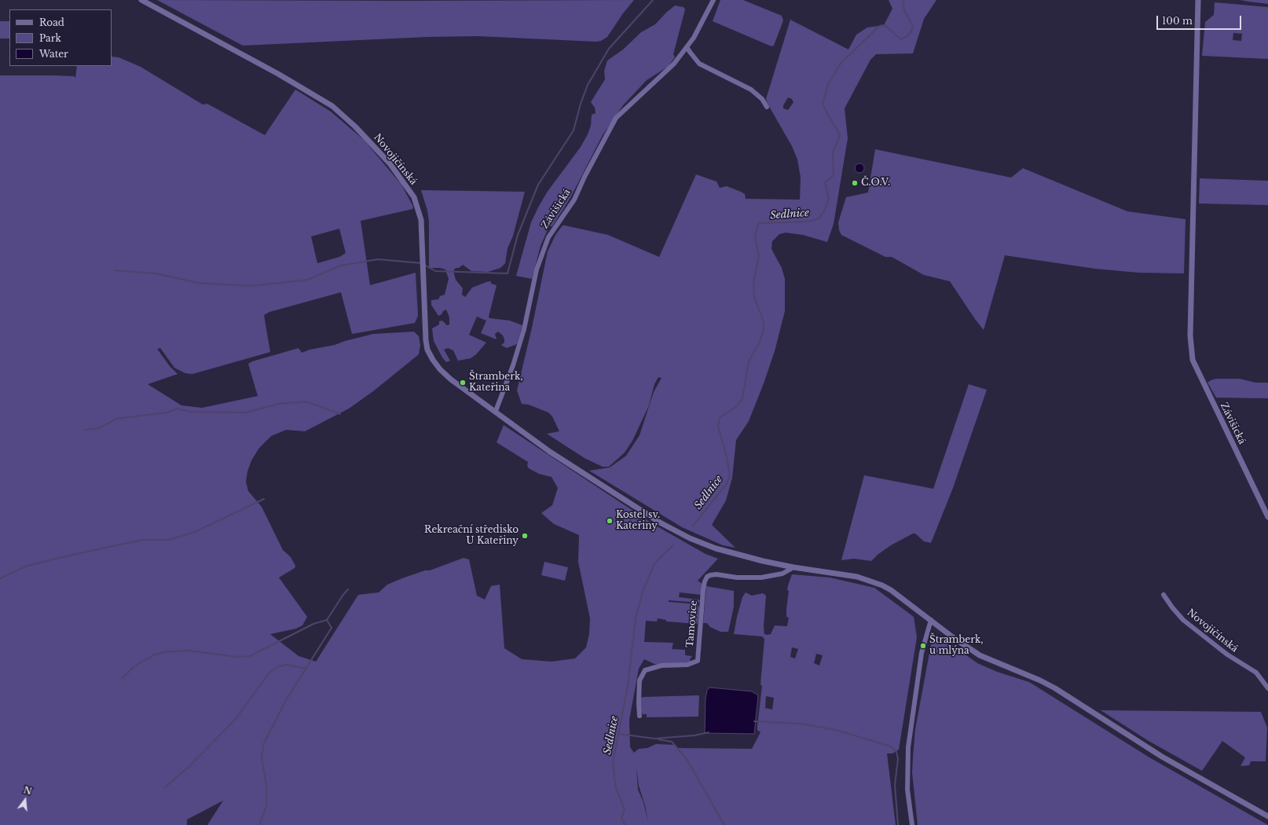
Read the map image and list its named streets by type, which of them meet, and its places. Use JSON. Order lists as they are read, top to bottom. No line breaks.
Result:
{"streets":{"street":["Novojičínská","Závišická","Tamovice"]},"crossings":[["Novojičínská","Závišická"],["Novojičínská","Tamovice"]],"water":["Sedlnice"],"places":["Č.O.V.","Štramberk, Kateřina","Kostel sv. Kateřiny","Rekreační středisko U Kateřiny","Štramberk, u mlýna"],"legend":["Road","Park","Water"],"scale_bar":"100 m","north":"top"}
